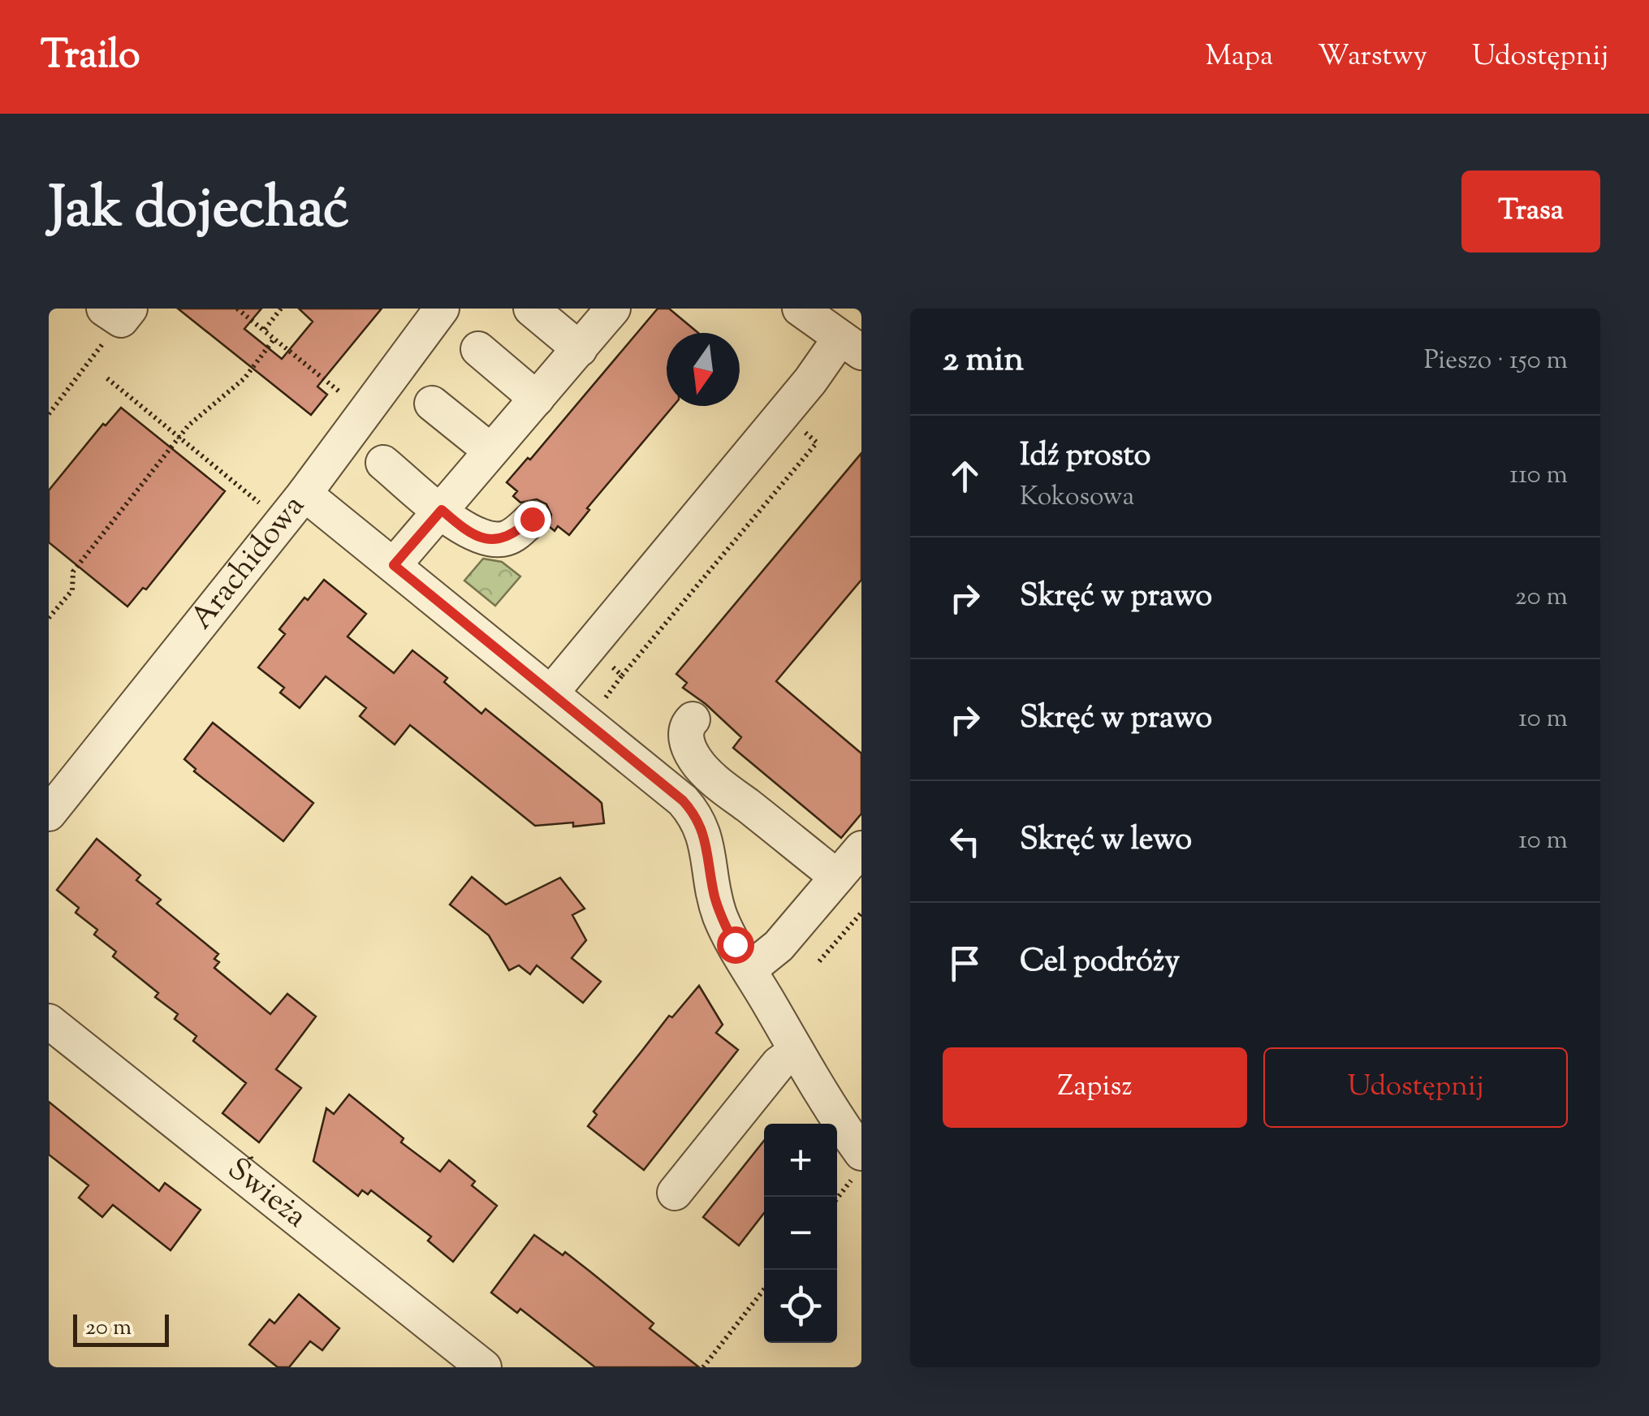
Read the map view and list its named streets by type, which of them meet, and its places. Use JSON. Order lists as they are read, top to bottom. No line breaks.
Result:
{"streets":{"street":["Arachidowa","Świeża"]},"scale_bar":"20 m","north":"bottom","page":{"header":"Trailo","nav":["Mapa","Warstwy","Udostępnij"],"title":"Jak dojechać","buttons":["Trasa",["Zapisz","Udostępnij"]],"heading":["2 min","Pieszo · 150 m"],"list":[["Idź prosto","Kokosowa","110 m"],["Skręć w prawo","20 m"],["Skręć w prawo","10 m"],["Skręć w lewo","10 m"],"Cel podróży"],"map_buttons":["+","−"],"scale":"20 m"}}
